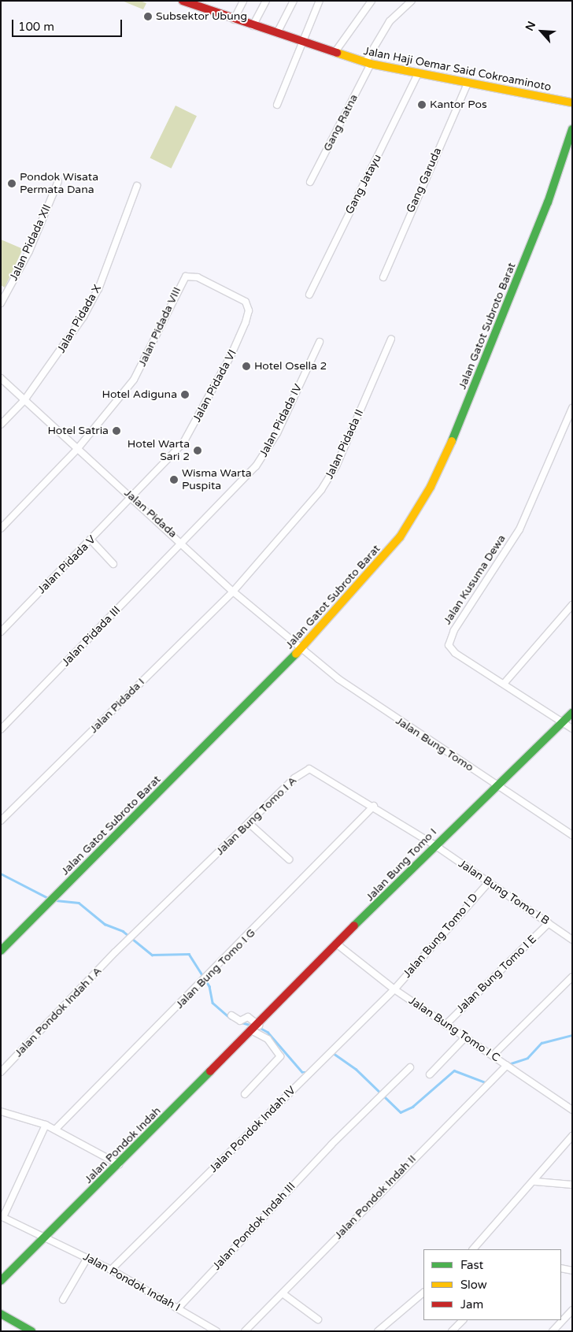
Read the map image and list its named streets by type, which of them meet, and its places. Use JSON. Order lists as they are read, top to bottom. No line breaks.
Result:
{"streets":{"main road":["Jalan Haji Oemar Said Cokroaminoto","Jalan Gatot Subroto Barat","Jalan Bung Tomo I","Jalan Pondok Indah"],"street":["Gang Ratna","Gang Garuda","Gang Jatayu","Jalan Pidada XII","Jalan Pidada X","Jalan Pidada VIII","Jalan Pidada VI","Jalan Pidada IV","Jalan Pidada II","Jalan Pidada","Jalan Pidada V","Jalan Kusuma Dewa","Jalan Pidada III","Jalan Pidada I","Jalan Bung Tomo","Jalan Bung Tomo I A","Jalan Bung Tomo I B","Jalan Bung Tomo I D","Jalan Bung Tomo I G","Jalan Bung Tomo I E","Jalan Pondok Indah I A","Jalan Bung Tomo I C","Jalan Pondok Indah IV","Jalan Pondok Indah II","Jalan Pondok Indah III","Jalan Pondok Indah I"]},"crossings":[["Jalan Haji Oemar Said Cokroaminoto","Gang Ratna"],["Jalan Haji Oemar Said Cokroaminoto","Gang Garuda"],["Jalan Haji Oemar Said Cokroaminoto","Gang Jatayu"],["Jalan Pidada X","Jalan Pidada"],["Jalan Gatot Subroto Barat","Jalan Pidada"],["Jalan Gatot Subroto Barat","Jalan Bung Tomo"],["Jalan Pidada VIII","Jalan Pidada VI"],["Jalan Pidada VIII","Jalan Pidada"],["Jalan Pidada VI","Jalan Pidada"],["Jalan Pidada VI","Jalan Pidada V"],["Jalan Pidada IV","Jalan Pidada"],["Jalan Pidada IV","Jalan Pidada III"],["Jalan Pidada II","Jalan Pidada"],["Jalan Pidada II","Jalan Pidada I"],["Jalan Pidada","Jalan Pidada V"],["Jalan Pidada","Jalan Pidada III"],["Jalan Pidada","Jalan Pidada I"],["Jalan Pidada","Jalan Bung Tomo"],["Jalan Kusuma Dewa","Jalan Bung Tomo I"],["Jalan Bung Tomo","Jalan Bung Tomo I"],["Jalan Bung Tomo I A","Jalan Bung Tomo I"],["Jalan Bung Tomo I A","Jalan Bung Tomo I B"],["Jalan Bung Tomo I A","Jalan Bung Tomo I G"],["Jalan Bung Tomo I A","Jalan Pondok Indah I A"],["Jalan Bung Tomo I","Jalan Bung Tomo I B"],["Jalan Bung Tomo I","Jalan Bung Tomo I C"],["Jalan Bung Tomo I","Jalan Pondok Indah"],["Jalan Bung Tomo I B","Jalan Bung Tomo I D"],["Jalan Bung Tomo I B","Jalan Bung Tomo I E"],["Jalan Bung Tomo I D","Jalan Bung Tomo I C"],["Jalan Bung Tomo I D","Jalan Pondok Indah IV"],["Jalan Bung Tomo I E","Jalan Bung Tomo I C"],["Jalan Bung Tomo I C","Jalan Pondok Indah IV"],["Jalan Bung Tomo I C","Jalan Pondok Indah II"],["Jalan Pondok Indah IV","Jalan Pondok Indah I"],["Jalan Pondok Indah","Jalan Pondok Indah I"],["Jalan Pondok Indah III","Jalan Pondok Indah I"]],"places":["Subsektor Ubung","Kantor Pos","Pondok Wisata Permata Dana","Hotel Osella 2","Hotel Adiguna","Hotel Satria","Hotel Warta Sari 2","Wisma Warta Puspita"],"legend":["Fast","Slow","Jam"],"scale_bar":"100 m","north":"top left"}
